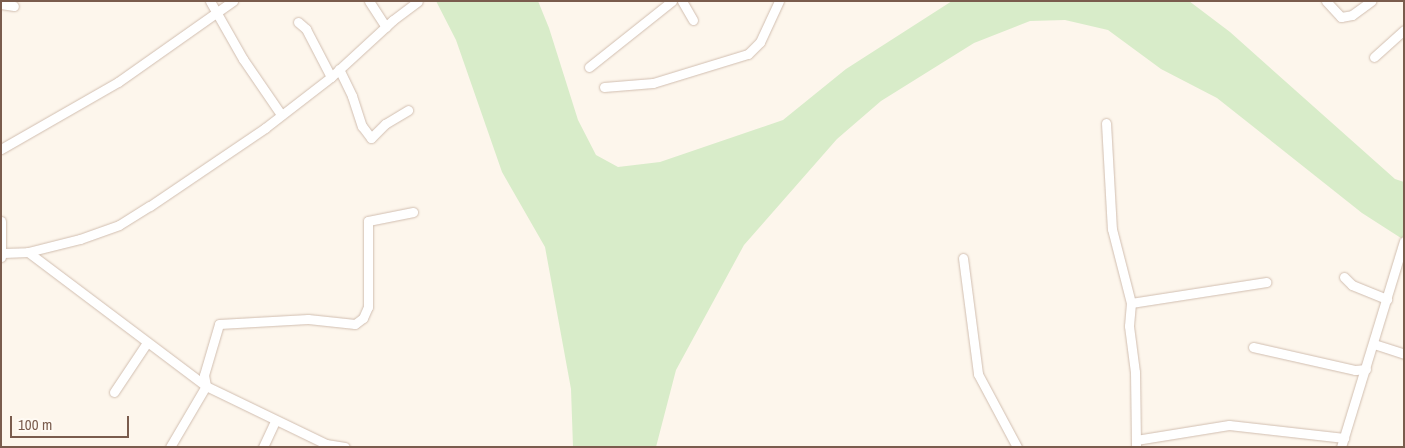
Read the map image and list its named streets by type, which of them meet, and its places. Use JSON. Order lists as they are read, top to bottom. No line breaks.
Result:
{"scale_bar":"100 m"}
